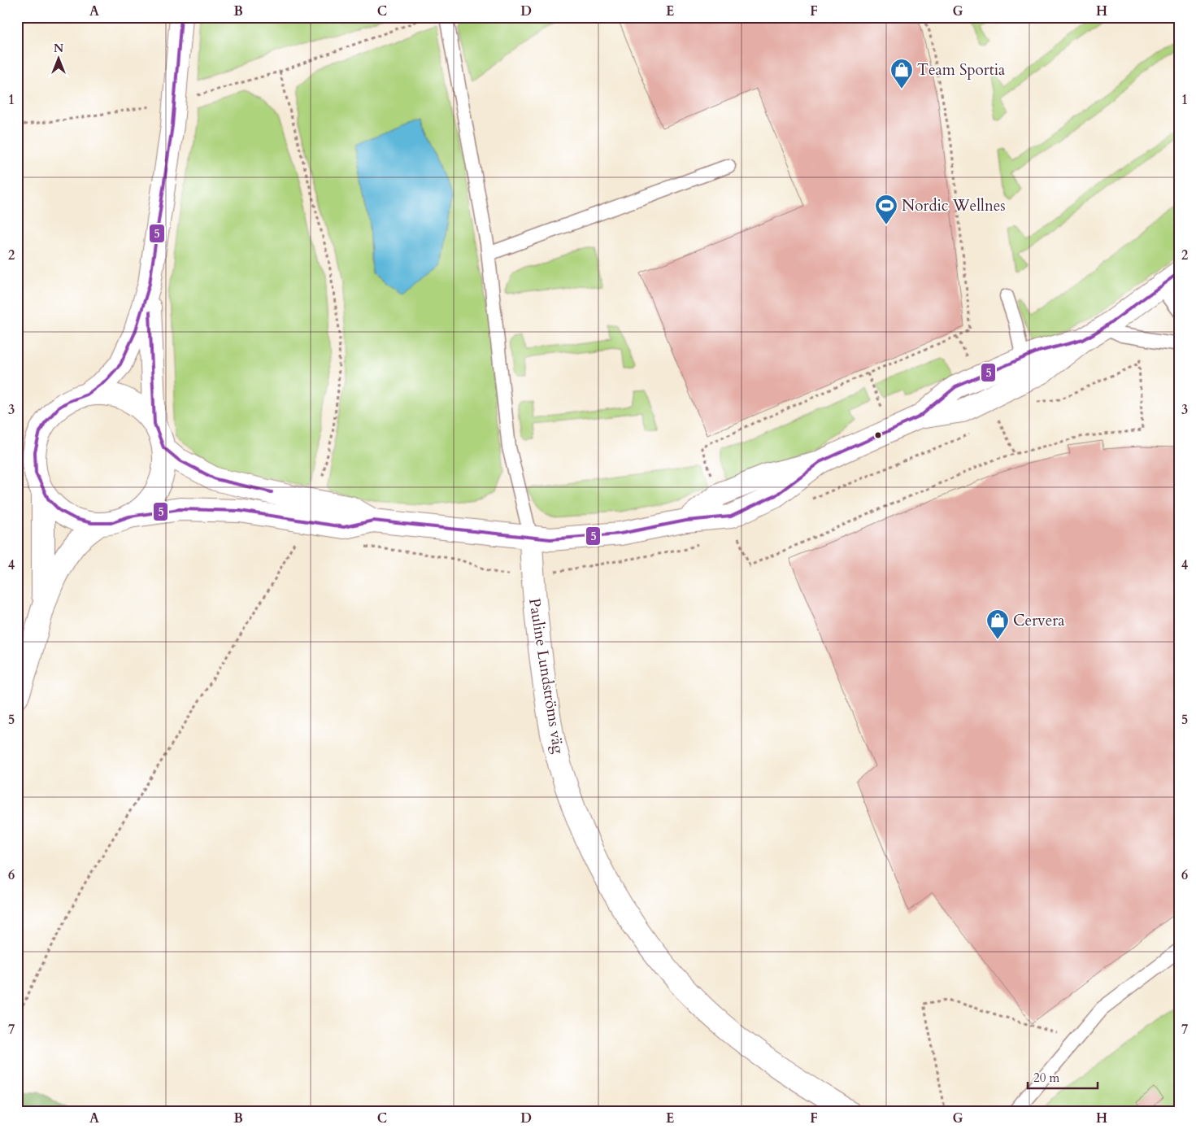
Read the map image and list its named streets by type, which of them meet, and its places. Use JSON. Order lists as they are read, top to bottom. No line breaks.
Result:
{"streets":{"street":["Pauline Lundströms väg"]},"places":{"shop":["Team Sportia","Cervera"],"sports":["Nordic Wellnes"]},"lines":["transit line 5"],"scale_bar":"20 m","north":"top","grid":{"columns":["A","B","C","D","E","F","G","H"],"rows":["1","2","3","4","5","6","7"]}}
